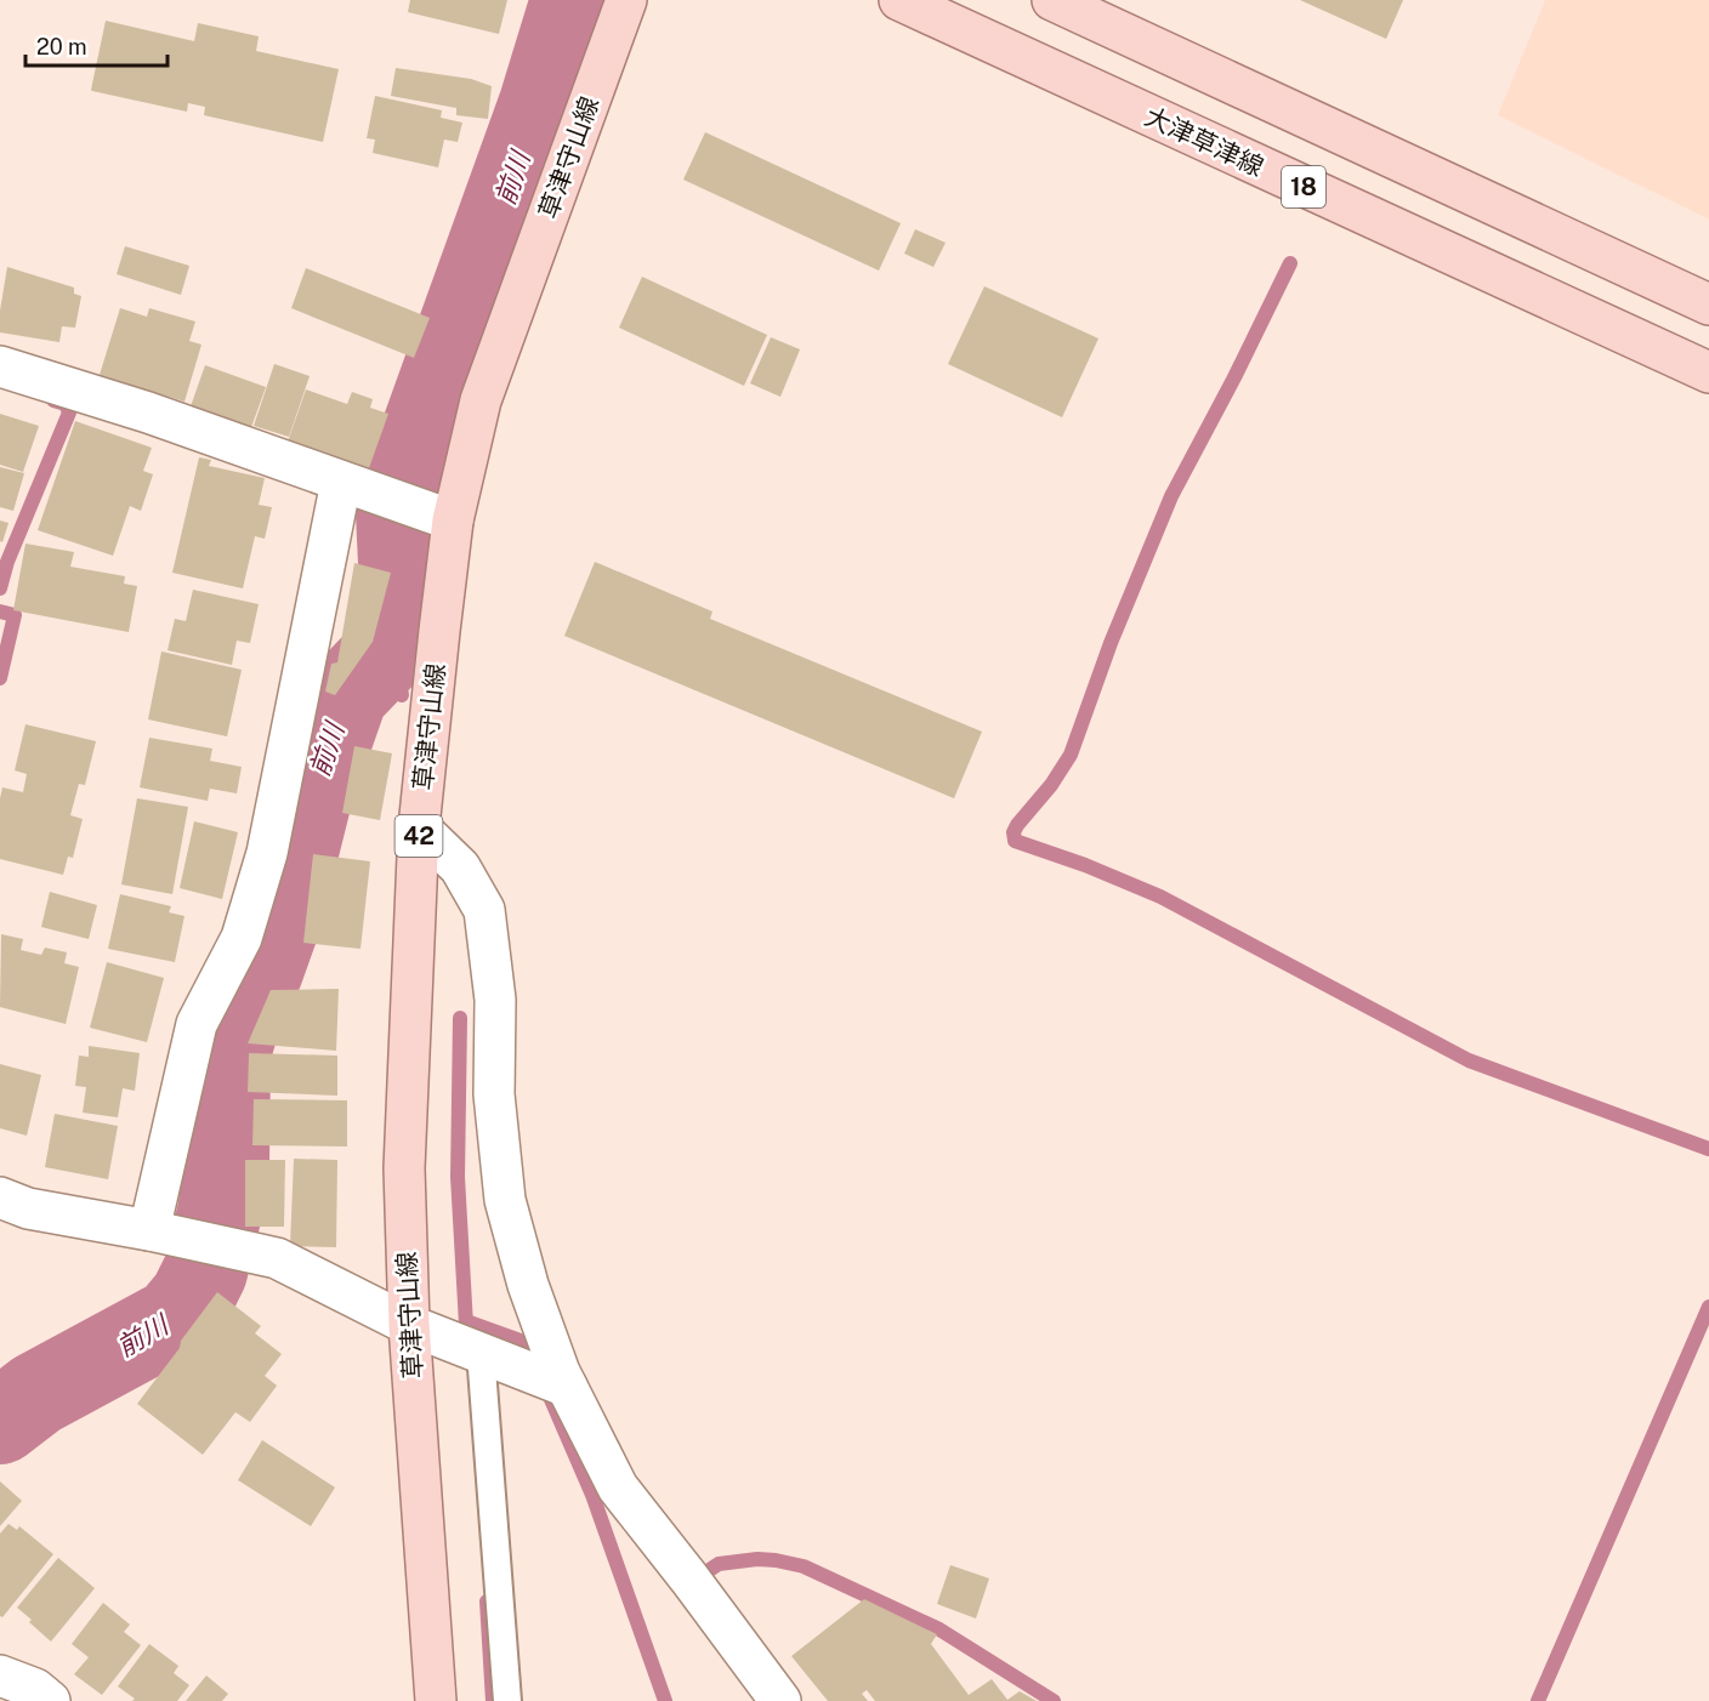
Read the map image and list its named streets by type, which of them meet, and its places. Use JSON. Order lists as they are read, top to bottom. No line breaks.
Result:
{"streets":{"main road":["大津草津線","草津守山線","18","42"]},"water":["前川"],"scale_bar":"20 m"}
